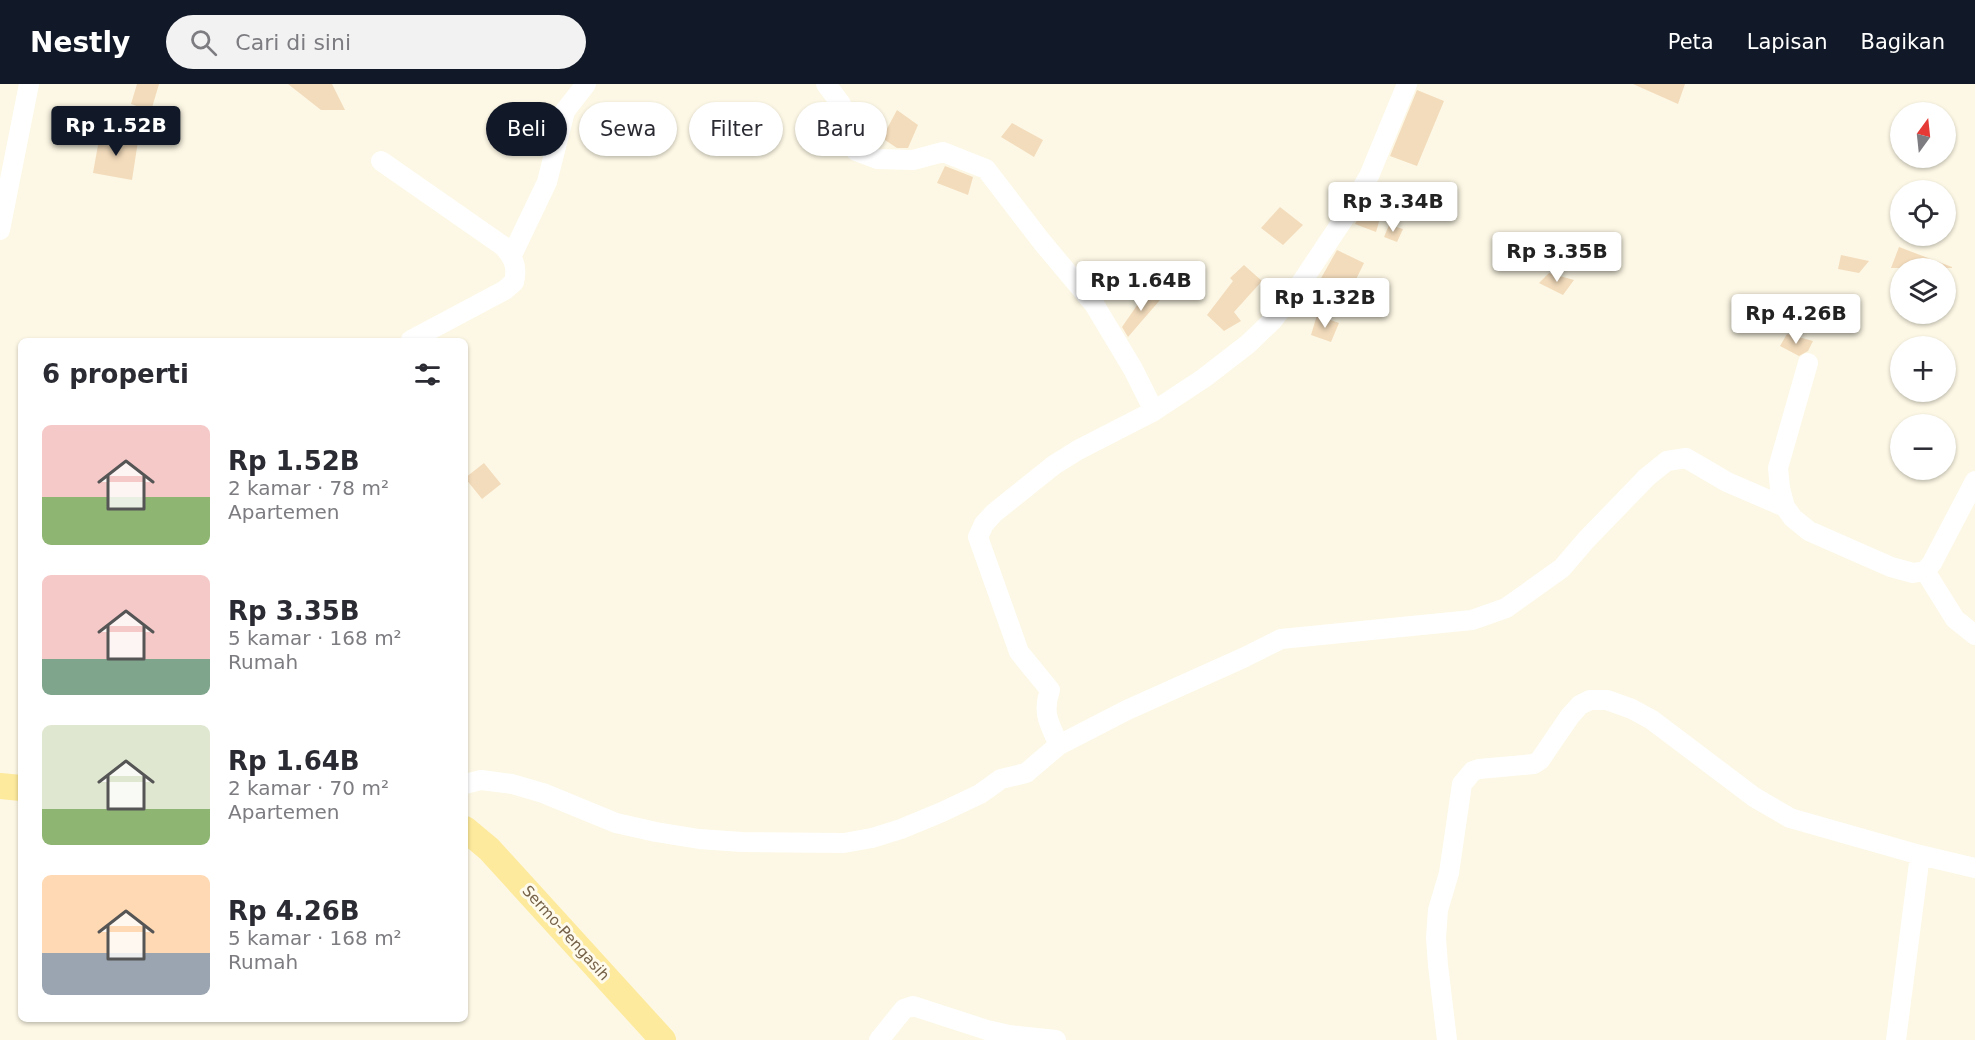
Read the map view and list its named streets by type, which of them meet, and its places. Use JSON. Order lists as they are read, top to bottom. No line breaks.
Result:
{"streets":{"main road":["Sermo-Pengasih"]},"north":"top","page":{"header":"Nestly","search":"Cari di sini","nav":["Peta","Lapisan","Bagikan"],"map_buttons":["+","−"],"chip":["Beli","Sewa","Filter","Baru"],"price":["Rp 1.52B","Rp 3.34B","Rp 3.35B","Rp 1.64B","Rp 1.32B","Rp 4.26B"],"heading":"6 properti","list":[{"name":"Rp 1.52B","note":"2 kamar · 78 m² · Apartemen"},{"name":"Rp 3.35B","note":"5 kamar · 168 m² · Rumah"},{"name":"Rp 1.64B","note":"2 kamar · 70 m² · Apartemen"},{"name":"Rp 4.26B","note":"5 kamar · 168 m² · Rumah"}]}}
